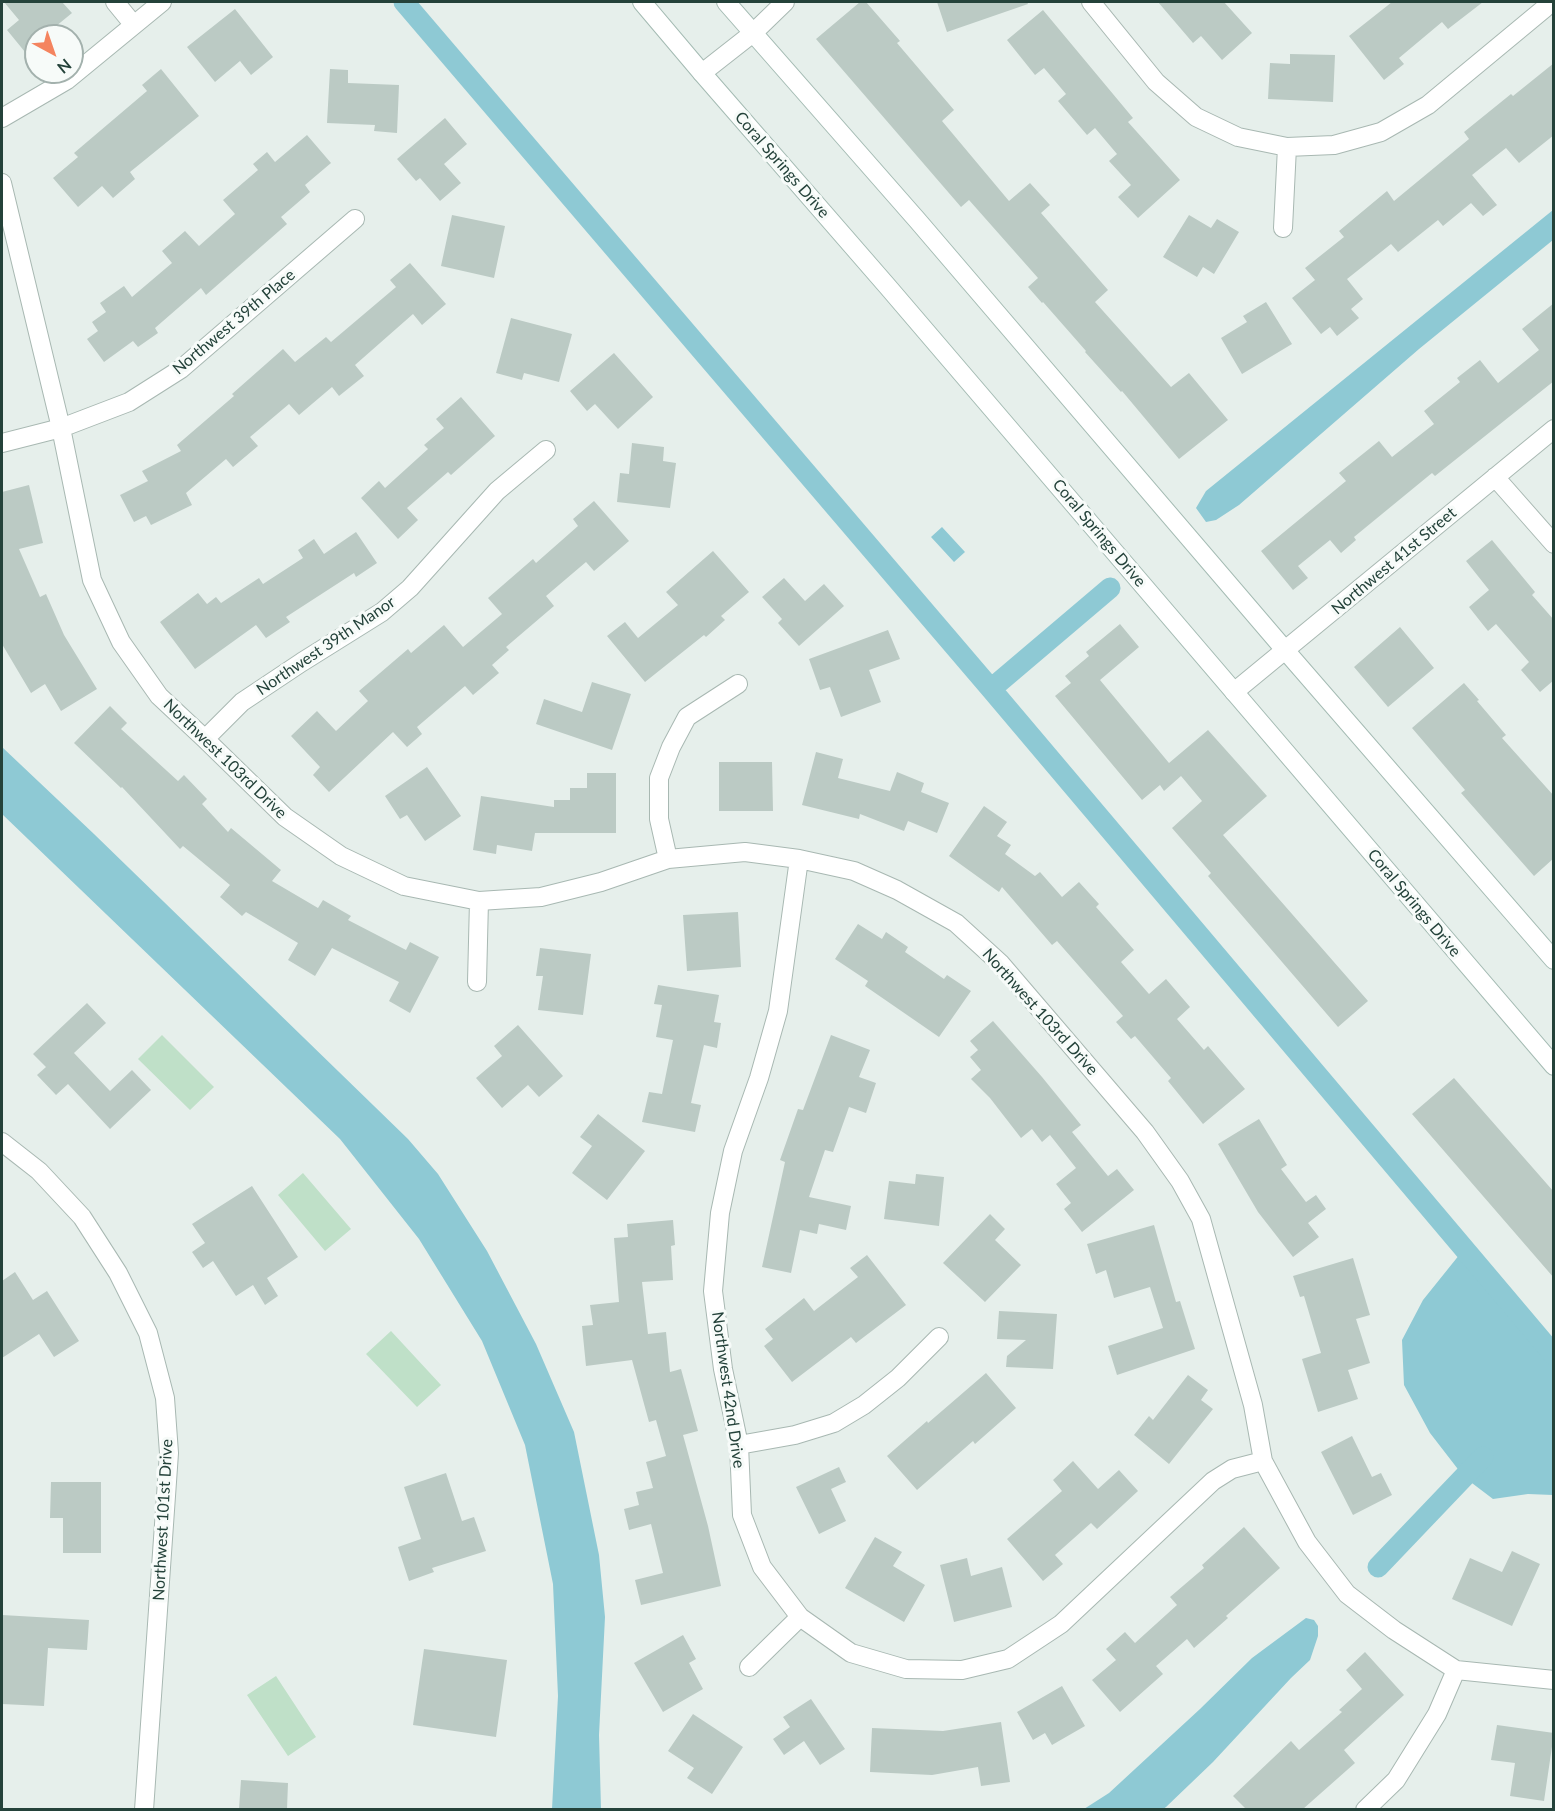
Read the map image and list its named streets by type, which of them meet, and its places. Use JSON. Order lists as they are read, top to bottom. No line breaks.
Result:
{"streets":{"street":["Coral Springs Drive","Northwest 39th Place","Northwest 41st Street","Northwest 39th Manor","Northwest 103rd Drive","Northwest 42nd Drive","Northwest 101st Drive"]},"crossings":[["Coral Springs Drive","Northwest 41st Street"],["Northwest 39th Place","Northwest 103rd Drive"],["Northwest 39th Manor","Northwest 103rd Drive"],["Northwest 103rd Drive","Northwest 42nd Drive"]],"north":"bottom right"}
